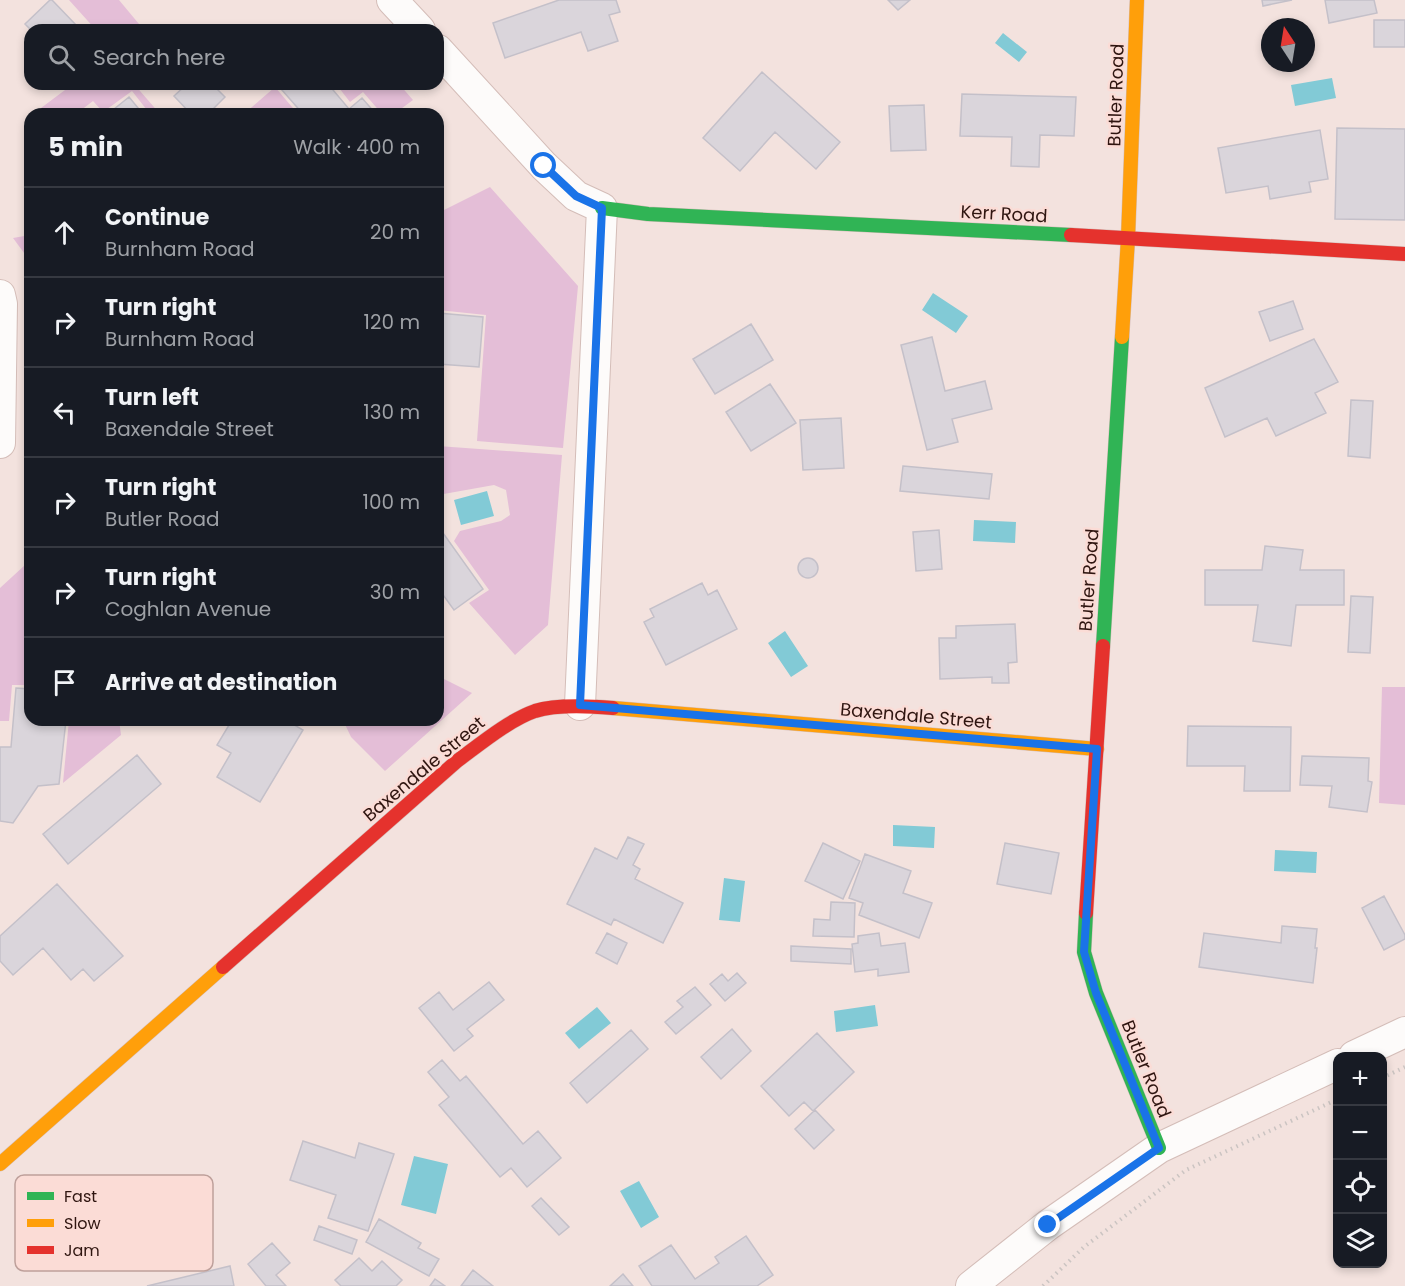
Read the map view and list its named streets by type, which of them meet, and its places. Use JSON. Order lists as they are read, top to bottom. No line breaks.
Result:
{"streets":{"street":["Butler Road","Kerr Road","Baxendale Street"]},"crossings":[["Butler Road","Kerr Road"],["Butler Road","Baxendale Street"]],"legend":["Fast","Slow","Jam"],"north":"top","page":{"search":"Search here","heading":["5 min","Walk · 400 m"],"list":[["Continue","Burnham Road","20 m"],["Turn right","Burnham Road","120 m"],["Turn left","Baxendale Street","130 m"],["Turn right","Butler Road","100 m"],["Turn right","Coghlan Avenue","30 m"],"Arrive at destination"],"map_buttons":["+","−"]}}
